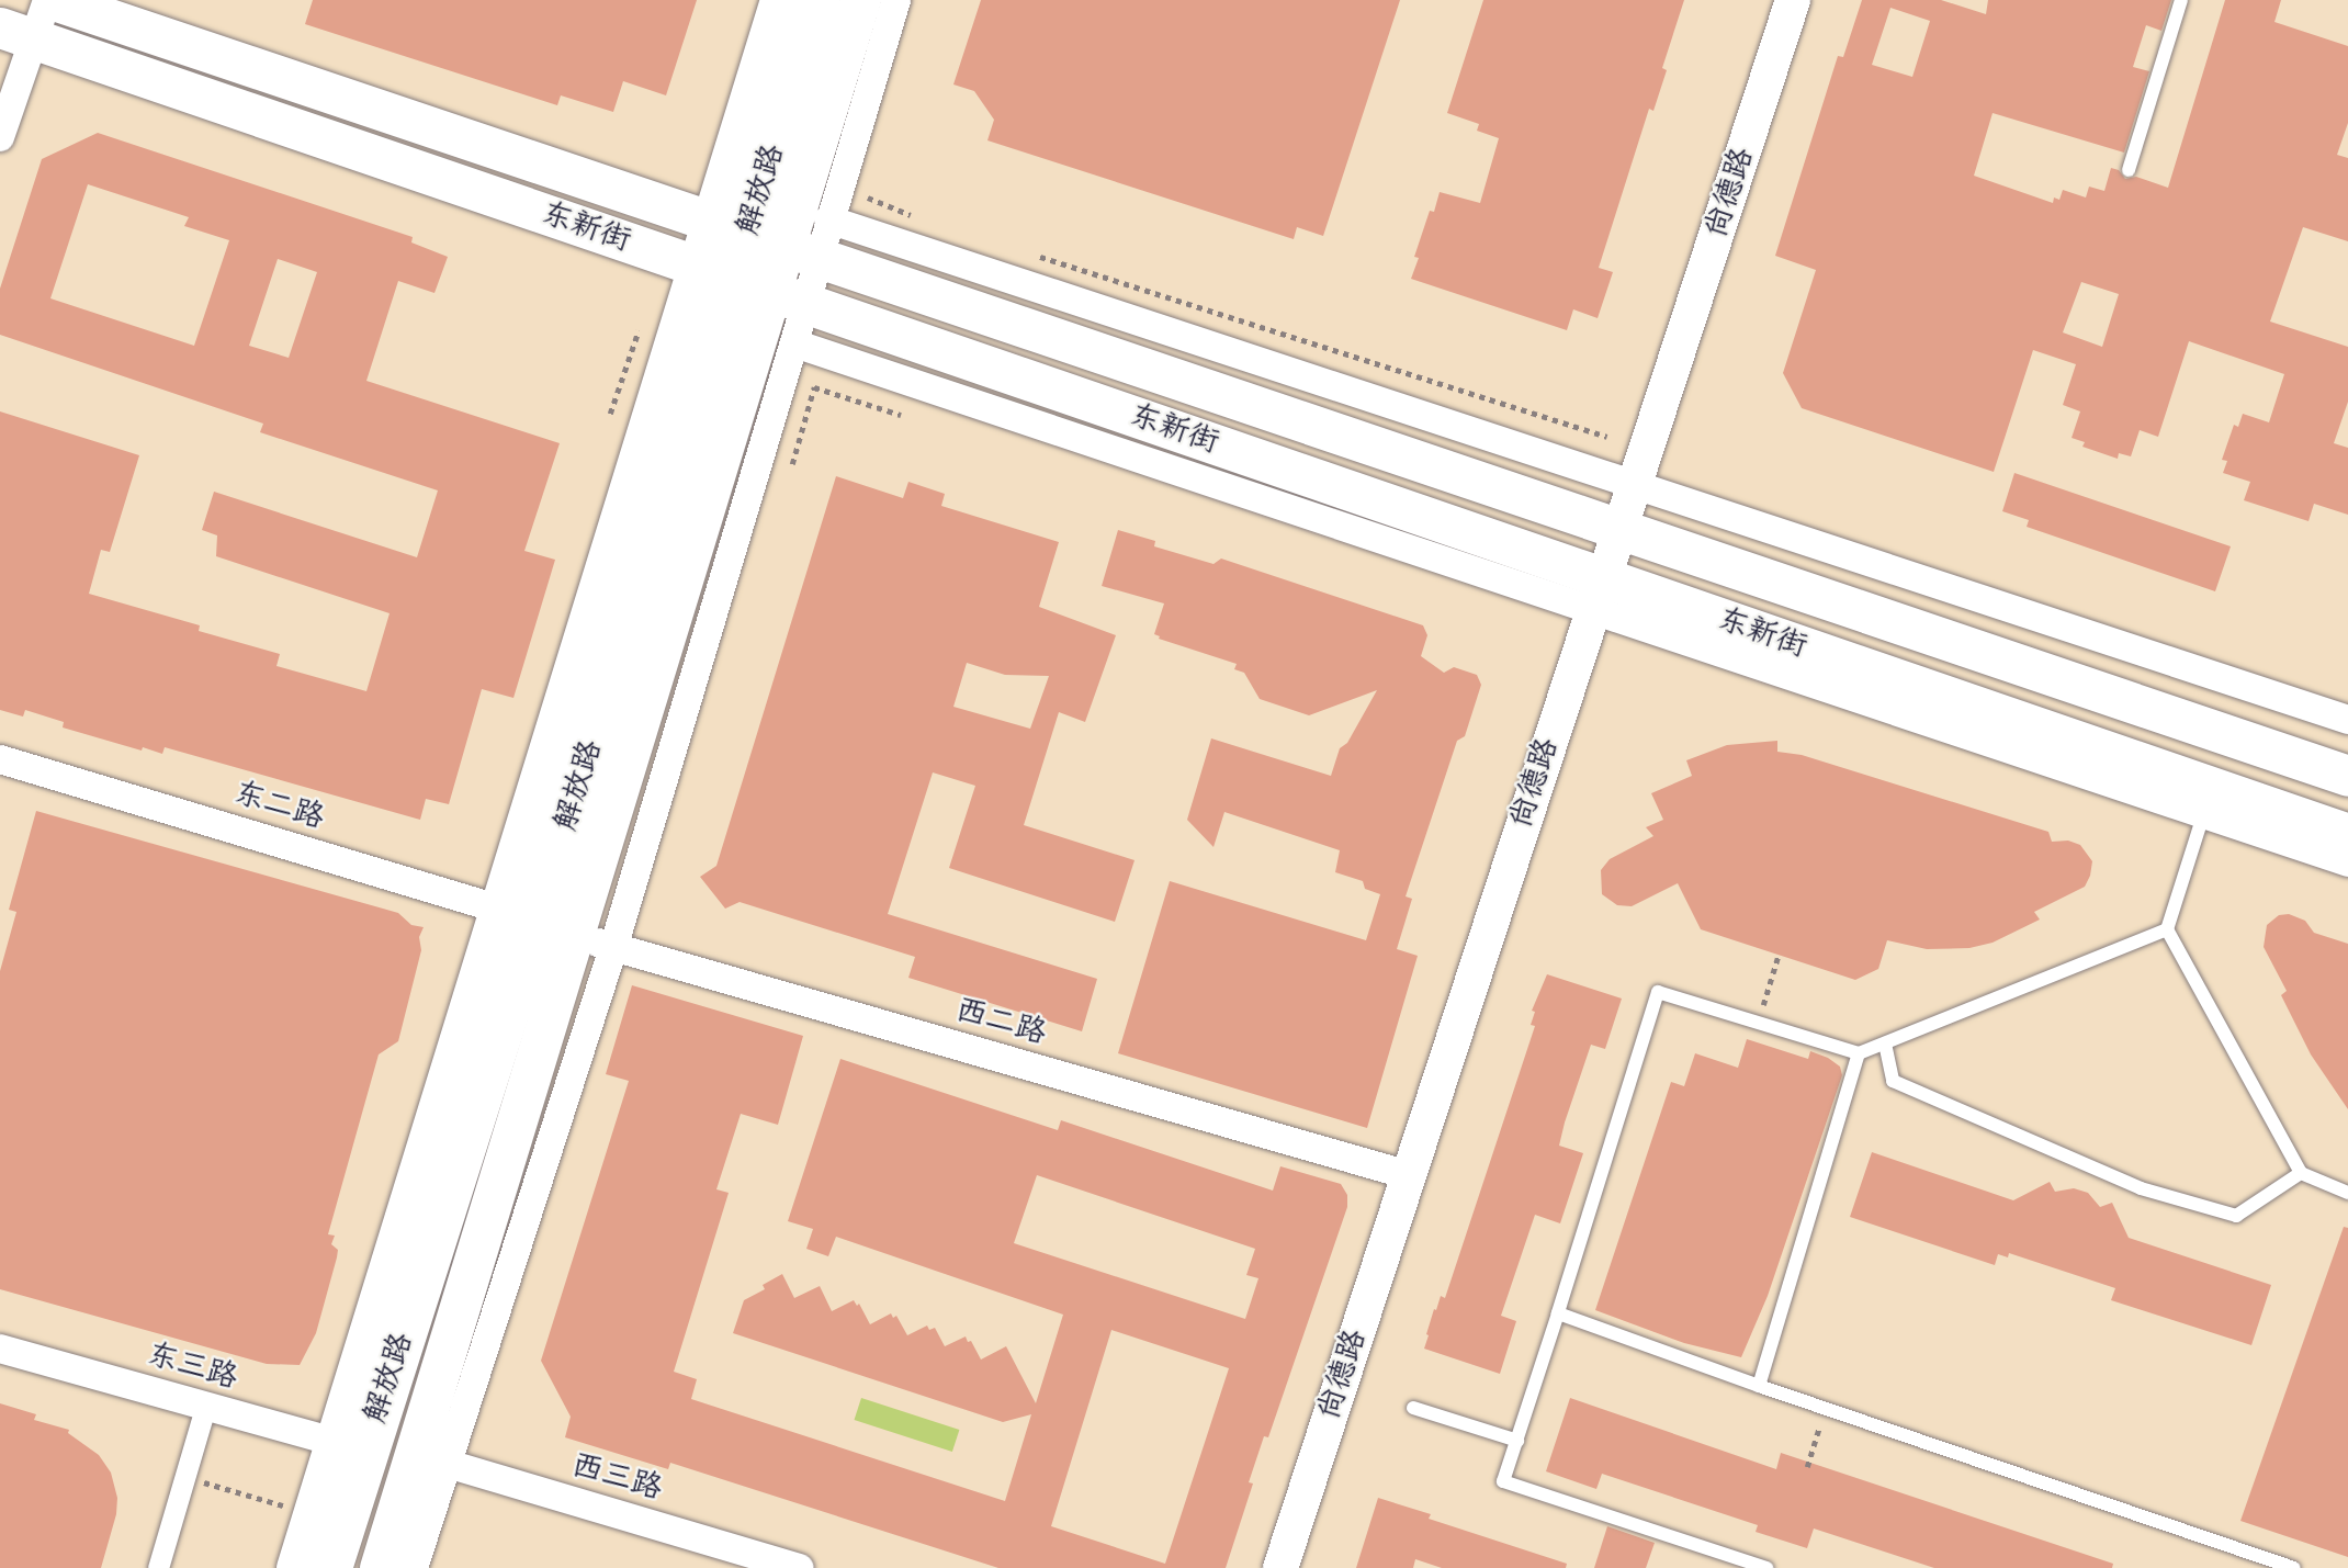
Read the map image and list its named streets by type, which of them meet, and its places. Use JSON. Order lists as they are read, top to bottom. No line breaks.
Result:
{"streets":{"main road":["解放路","东新街"],"street":["尚德路","东二路","西二路","东三路","西三路"]},"crossings":[["解放路","东新街"],["解放路","东二路"],["解放路","西二路"],["解放路","东三路"],["解放路","西三路"],["尚德路","东新街"],["尚德路","西二路"]]}
